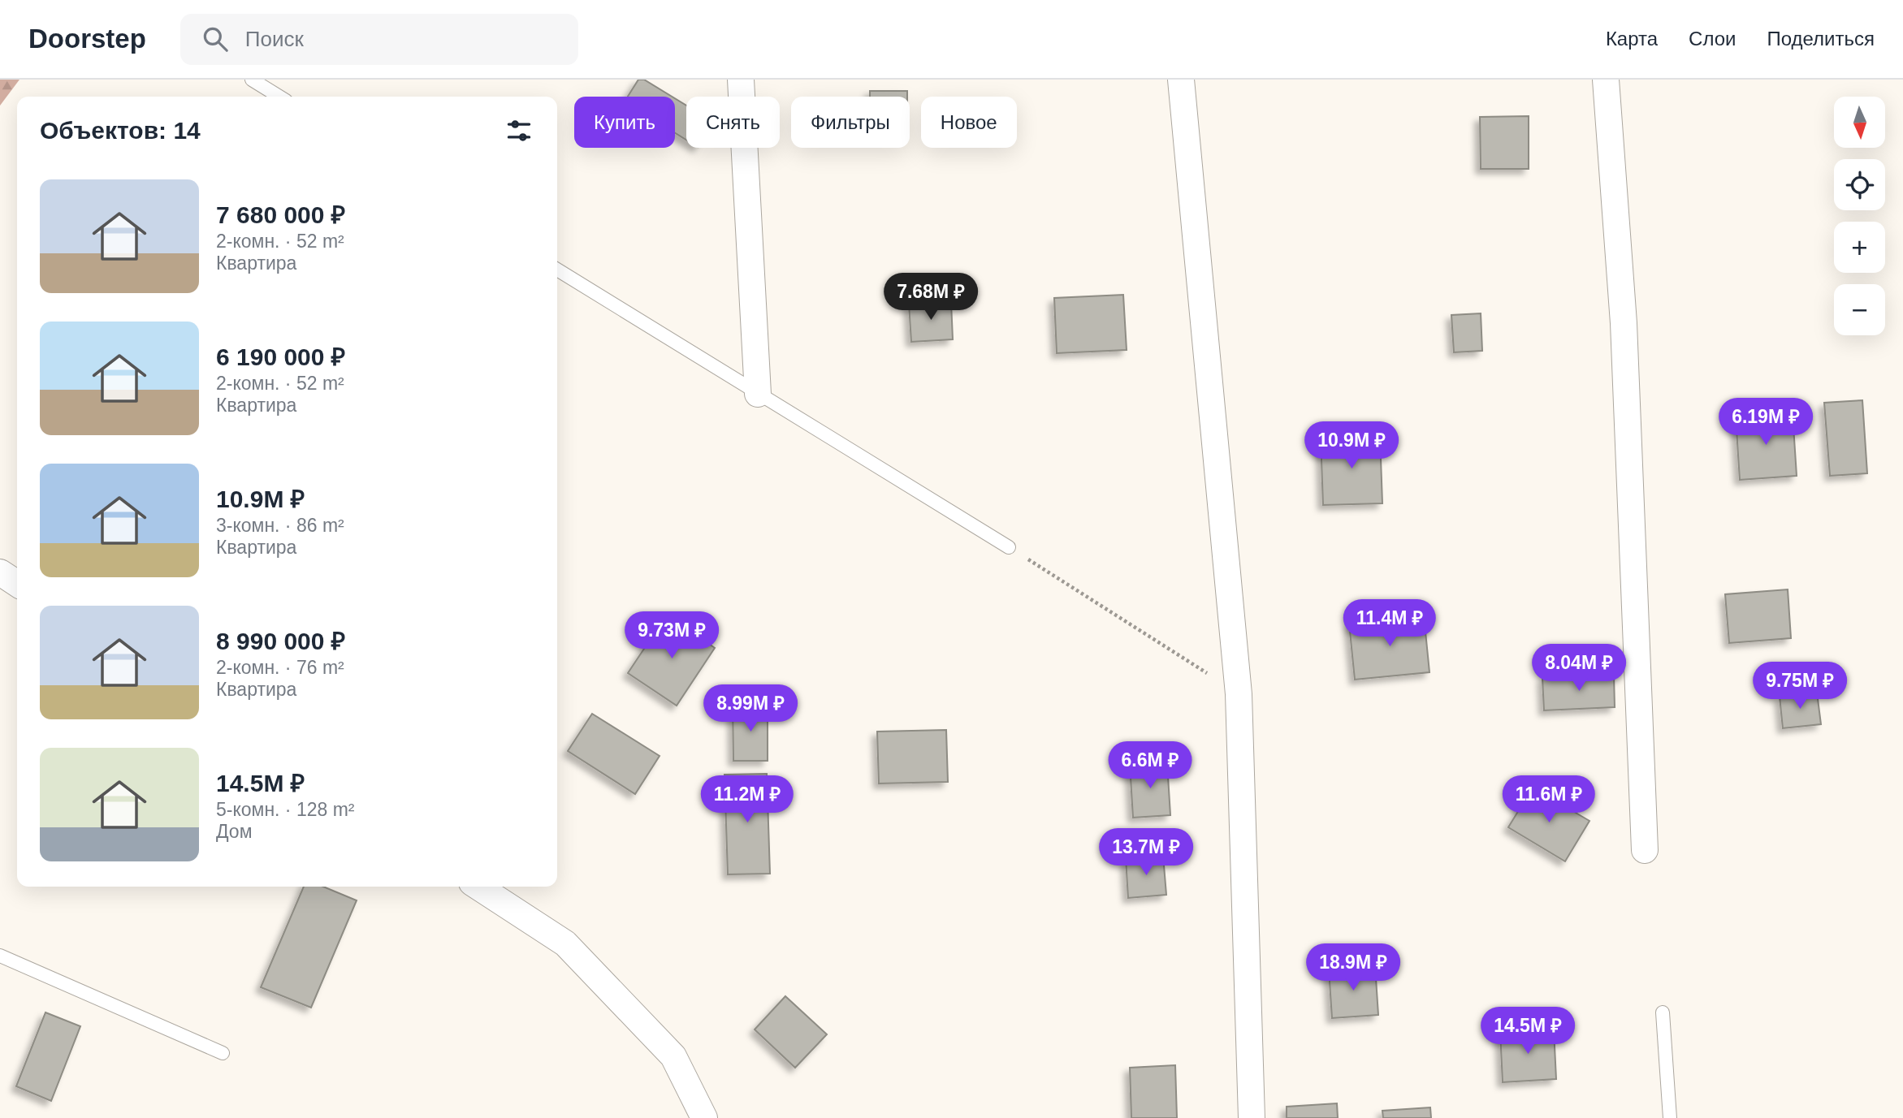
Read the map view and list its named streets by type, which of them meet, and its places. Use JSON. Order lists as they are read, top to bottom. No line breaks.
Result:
{"north":"bottom","page":{"header":"Doorstep","search":"Поиск","nav":["Карта","Слои","Поделиться"],"map_buttons":["+","−"],"chip":["Купить","Снять","Фильтры","Новое"],"heading":"Объектов: 14","list":[{"name":"7 680 000 ₽","note":"2-комн. · 52 m² · Квартира"},{"name":"6 190 000 ₽","note":"2-комн. · 52 m² · Квартира"},{"name":"10.9M ₽","note":"3-комн. · 86 m² · Квартира"},{"name":"8 990 000 ₽","note":"2-комн. · 76 m² · Квартира"},{"name":"14.5M ₽","note":"5-комн. · 128 m² · Дом"}],"price":["7.68M ₽","6.19M ₽","10.9M ₽","11.4M ₽","9.73M ₽","8.04M ₽","9.75M ₽","8.99M ₽","6.6M ₽","11.2M ₽","11.6M ₽","13.7M ₽","18.9M ₽","14.5M ₽"]}}
